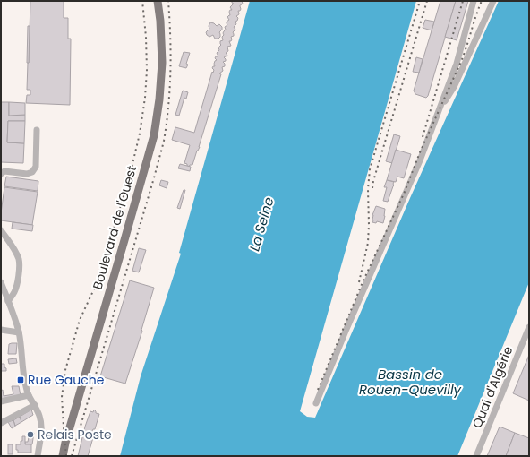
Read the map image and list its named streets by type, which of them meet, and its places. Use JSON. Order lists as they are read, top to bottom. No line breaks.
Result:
{"streets":{"main road":["Boulevard de l'Ouest"],"street":["Quai d'Algérie"]},"water":["La Seine","Bassin de Rouen-Quevilly"],"places":{"transit":["Rue Gauche"],"other":["Relais Poste"]}}
